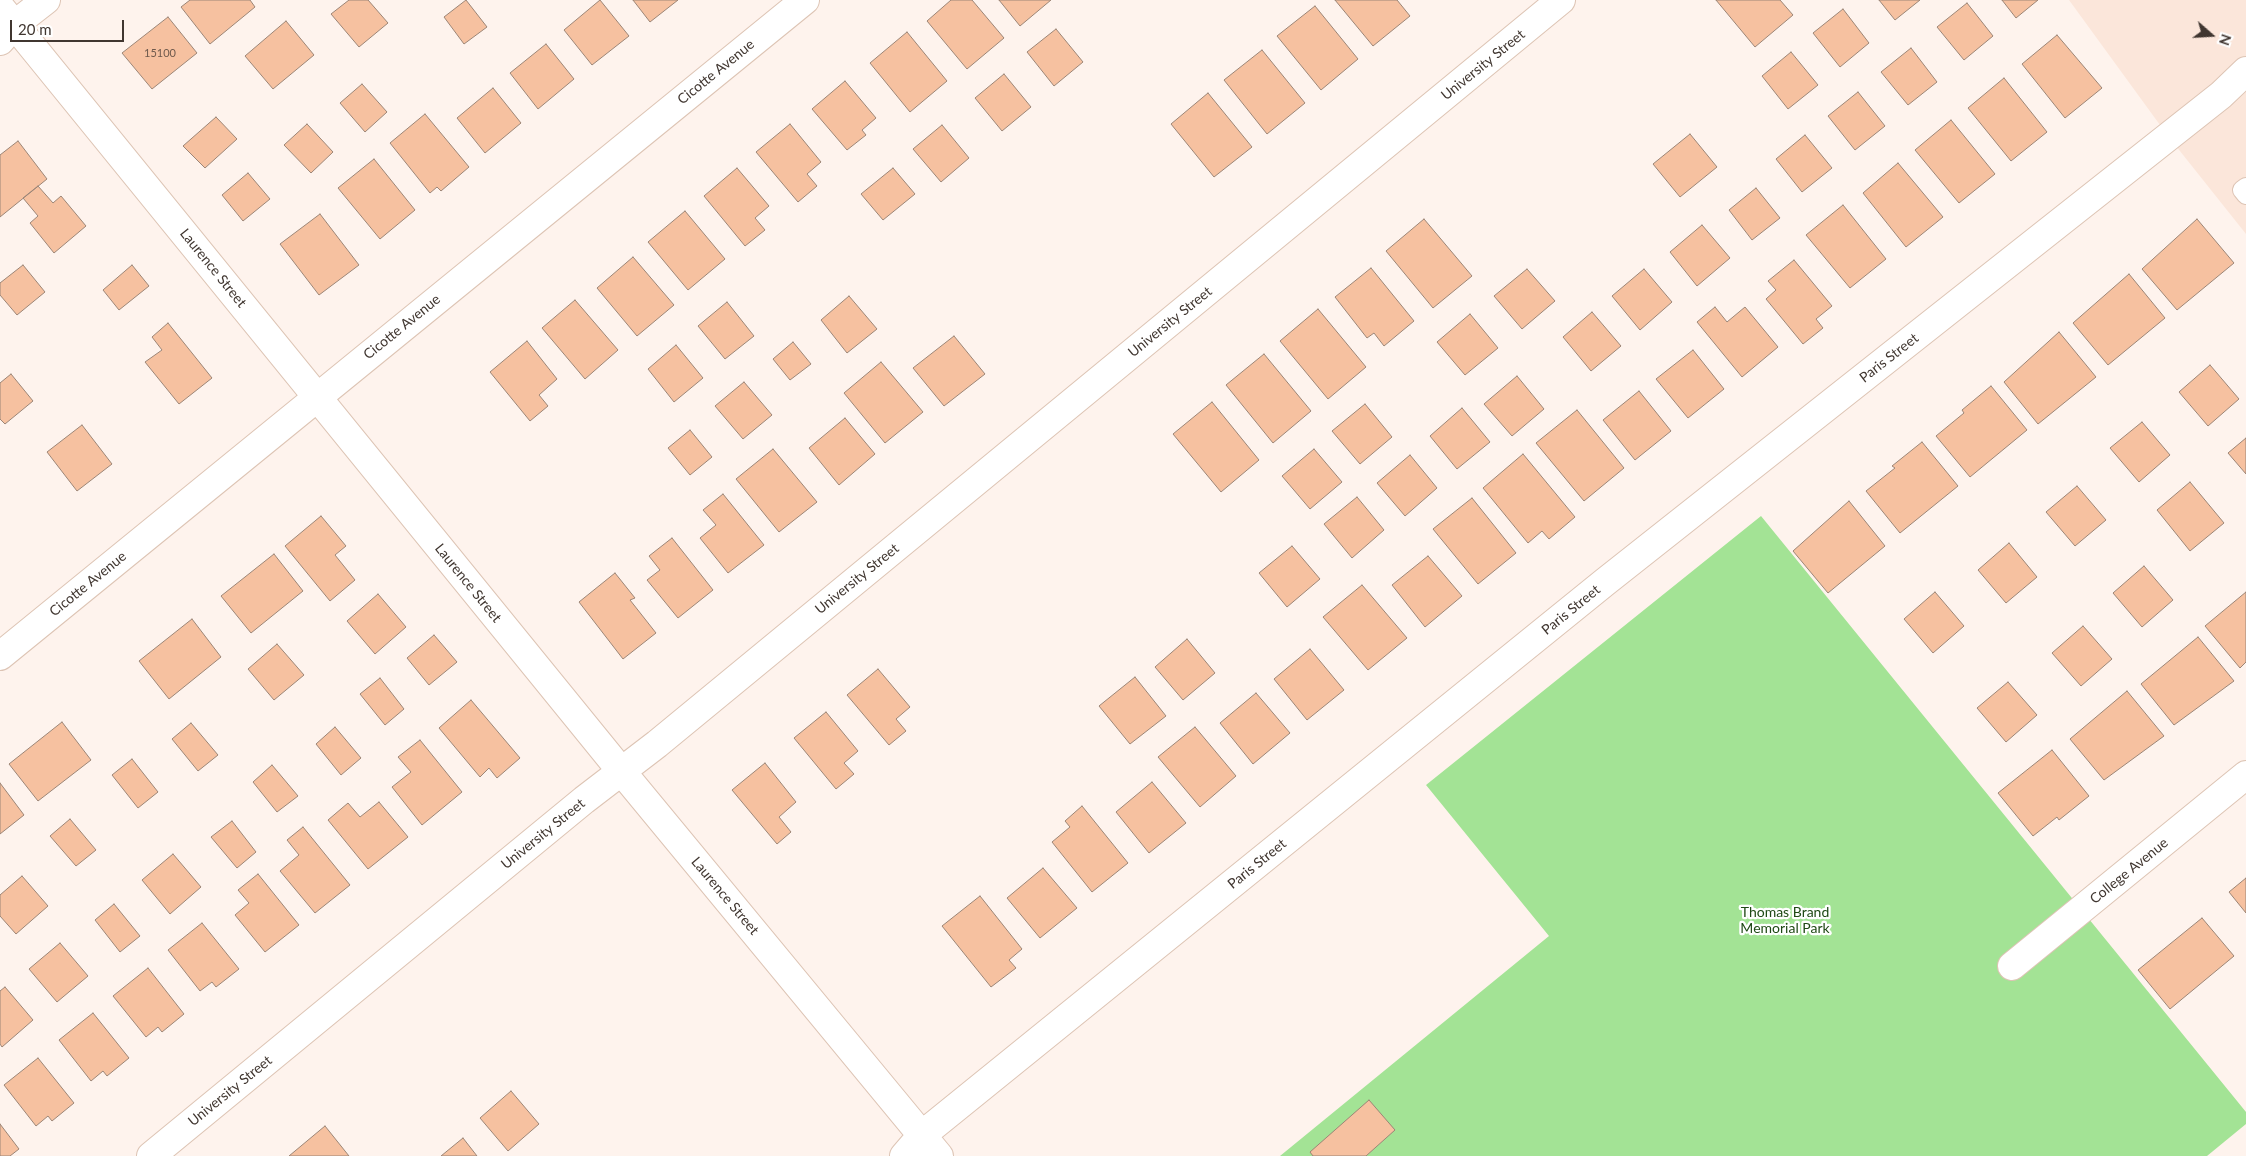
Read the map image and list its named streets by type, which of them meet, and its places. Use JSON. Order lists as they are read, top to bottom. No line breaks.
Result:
{"streets":{"street":["University Street","Cicotte Avenue","Laurence Street","Paris Street","College Avenue"]},"crossings":[["University Street","Laurence Street"],["Cicotte Avenue","Laurence Street"],["Laurence Street","Paris Street"]],"parks":["Thomas Brand Memorial Park"],"house_numbers":["15100"],"scale_bar":"20 m","north":"right"}
